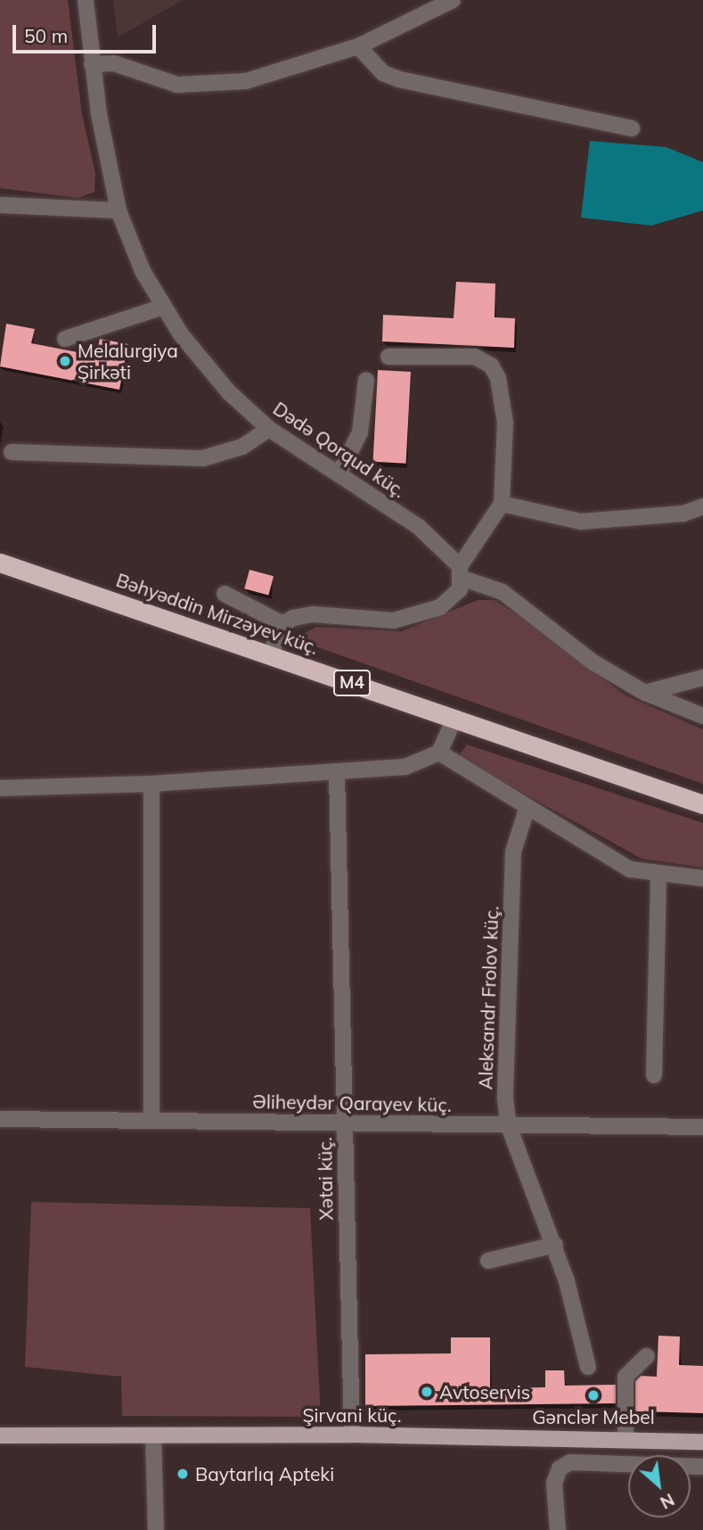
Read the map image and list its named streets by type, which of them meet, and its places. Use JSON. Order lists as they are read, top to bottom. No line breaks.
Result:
{"streets":{"highway":["Bəhyəddin Mirzəyev küç.","M4"],"main road":["Şirvani küç."],"street":["Dədə Qorqud küç.","Aleksandr Frolov küç.","Əliheydər Qarayev küç.","Xətai küç."]},"crossings":[["Aleksandr Frolov küç.","Əliheydər Qarayev küç."],["Əliheydər Qarayev küç.","Xətai küç."],["Xətai küç.","Şirvani küç."]],"places":["Melalurgiya Şirkəti","Avtoservis","Gənclər Mebel","Baytarlıq Apteki"],"scale_bar":"50 m","north":"bottom right"}
